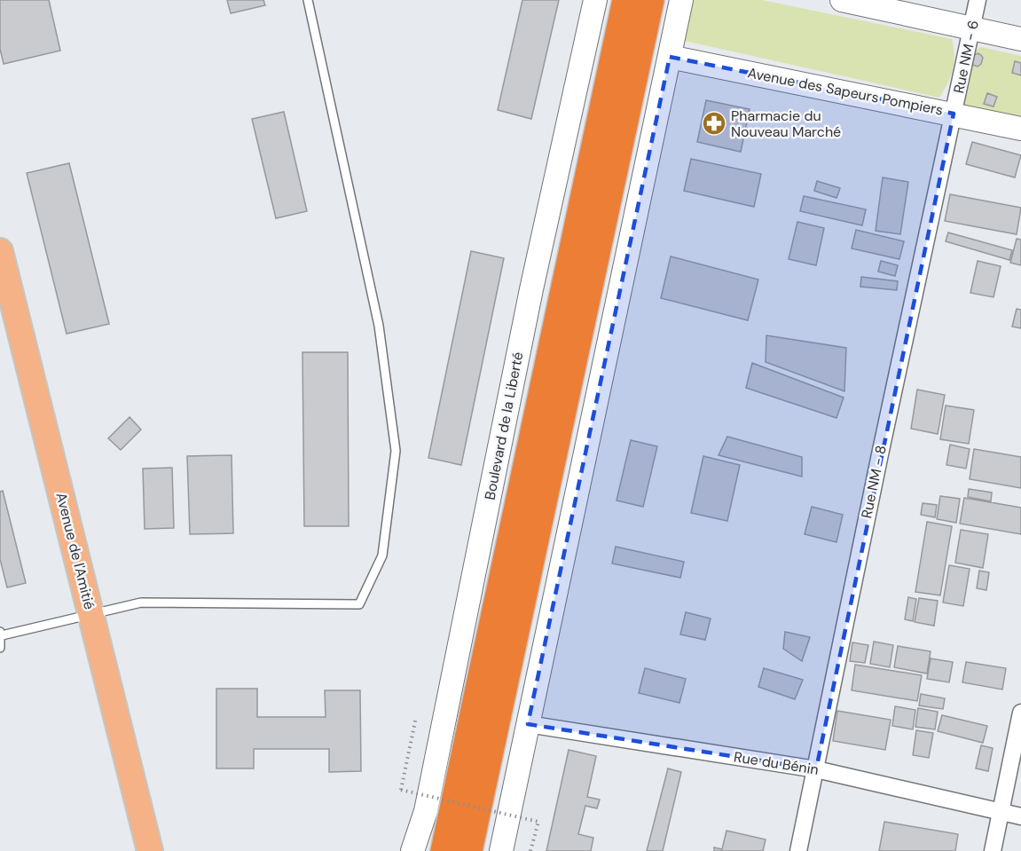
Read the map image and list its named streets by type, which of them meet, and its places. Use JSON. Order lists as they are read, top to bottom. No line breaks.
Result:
{"streets":{"highway":["Boulevard de la Liberté"],"main road":["Avenue des Sapeurs Pompiers","Avenue de l'Amitié"],"street":["Rue NM - 6","Rue NM - 8","Rue du Bénin"]},"crossings":[["Rue NM - 6","Avenue des Sapeurs Pompiers"],["Rue NM - 6","Rue NM - 8"],["Avenue des Sapeurs Pompiers","Rue NM - 8"],["Rue NM - 8","Rue du Bénin"]],"places":{"pharmacy":["Pharmacie du Nouveau Marché"]}}
